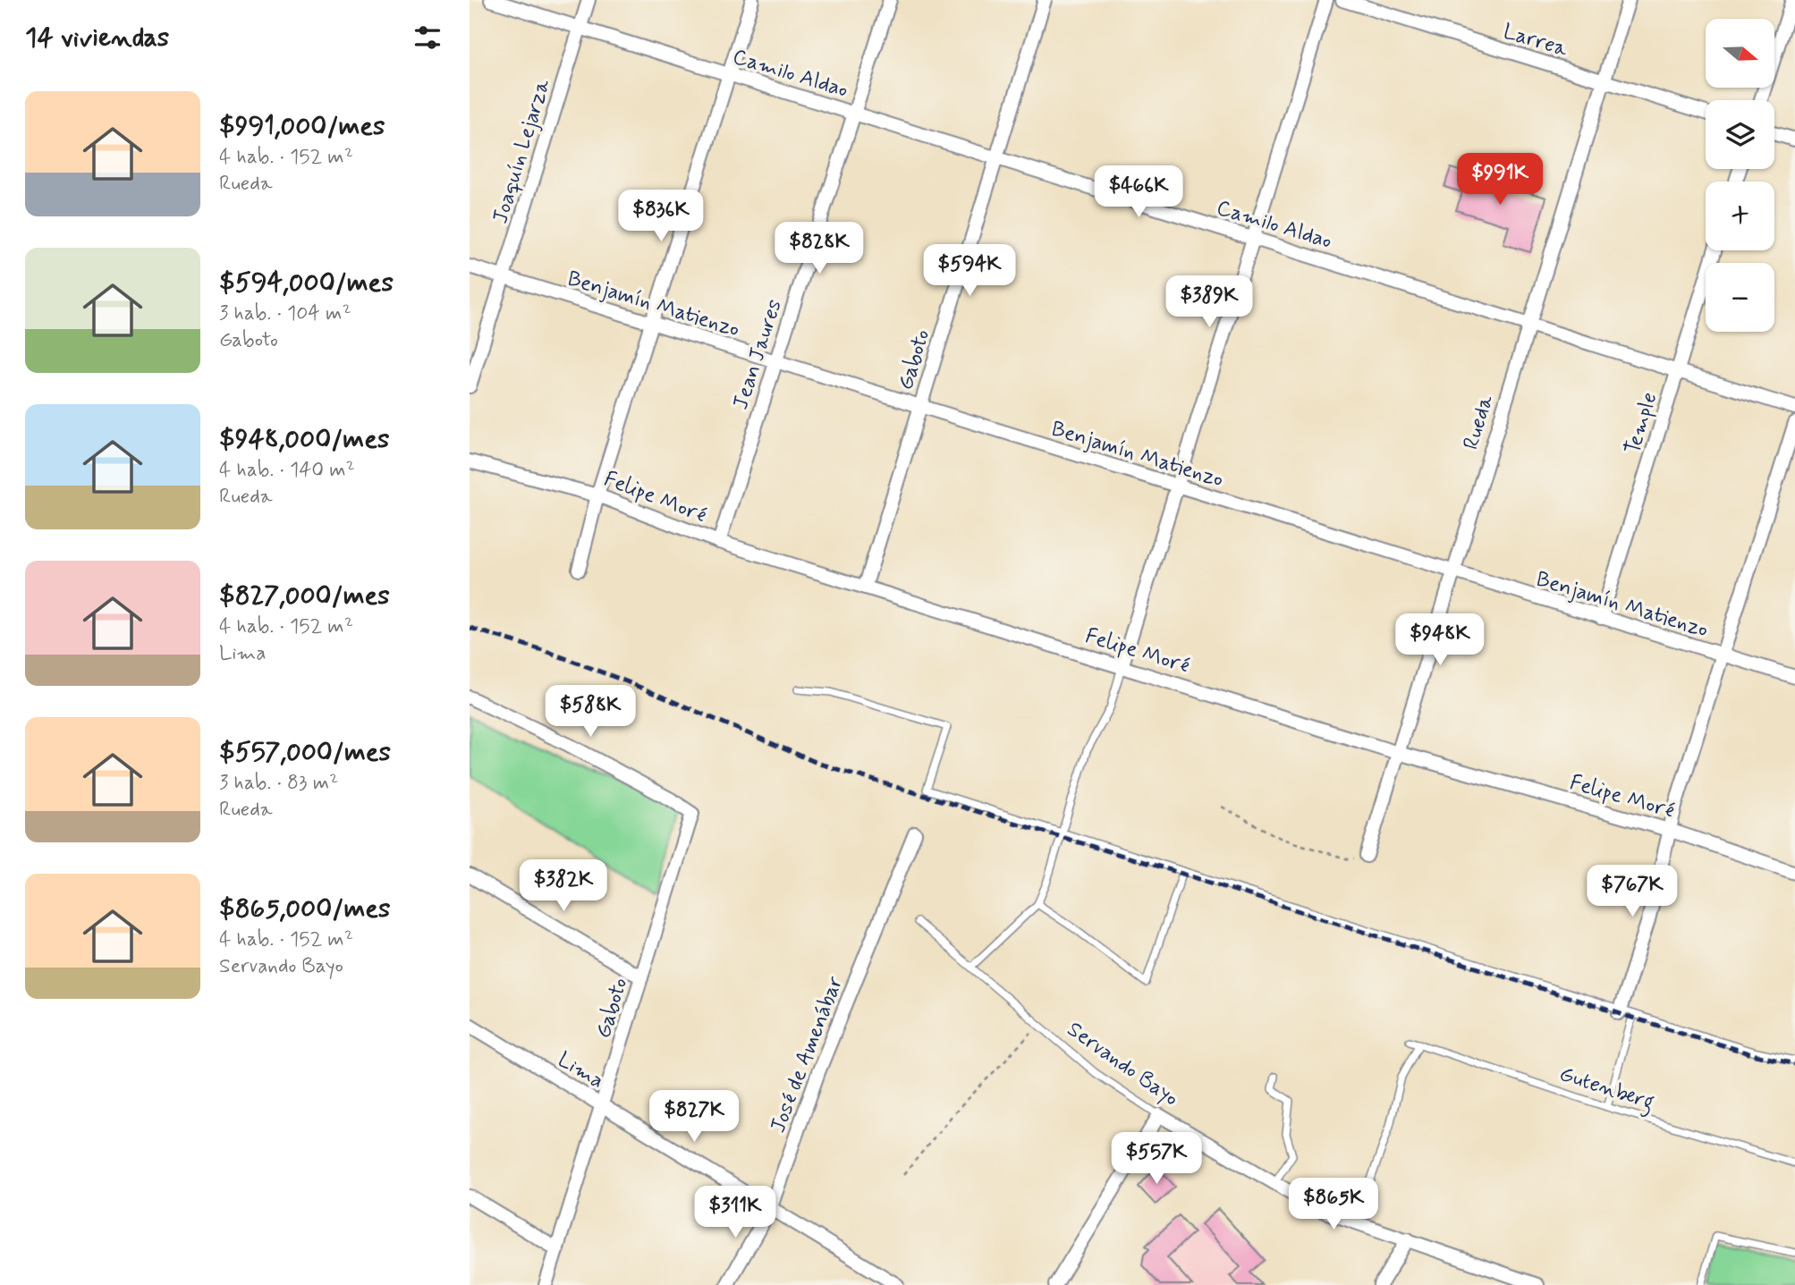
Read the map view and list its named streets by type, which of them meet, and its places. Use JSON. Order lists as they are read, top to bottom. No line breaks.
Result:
{"streets":{"street":["Larrea","Camilo Aldao","Joaquín Lejarza","Benjamín Matienzo","Jean Jaures","Gaboto","Rueda","Temple","Felipe Moré","José de Amenábar","Servando Bayo","Lima"],"lane":["Gutenberg"]},"crossings":[["Larrea","Rueda"],["Camilo Aldao","Joaquín Lejarza"],["Camilo Aldao","Jean Jaures"],["Camilo Aldao","Gaboto"],["Camilo Aldao","Rueda"],["Camilo Aldao","Temple"],["Joaquín Lejarza","Benjamín Matienzo"],["Benjamín Matienzo","Jean Jaures"],["Benjamín Matienzo","Gaboto"],["Benjamín Matienzo","Rueda"],["Benjamín Matienzo","Temple"],["Jean Jaures","Felipe Moré"],["Gaboto","Felipe Moré"],["Gaboto","Lima"],["Rueda","Felipe Moré"],["José de Amenábar","Lima"]],"north":"right","page":{"heading":"14 viviendas","map_buttons":["+","−"],"list":[{"name":"$991,000/mes","note":"4 hab. · 152 m² · Rueda"},{"name":"$594,000/mes","note":"3 hab. · 104 m² · Gaboto"},{"name":"$948,000/mes","note":"4 hab. · 140 m² · Rueda"},{"name":"$827,000/mes","note":"4 hab. · 152 m² · Lima"},{"name":"$557,000/mes","note":"3 hab. · 83 m² · Rueda"},{"name":"$865,000/mes","note":"4 hab. · 152 m² · Servando Bayo"}],"price":["$991K","$466K","$836K","$828K","$594K","$389K","$948K","$588K","$382K","$767K","$827K","$557K","$865K","$311K"]}}
